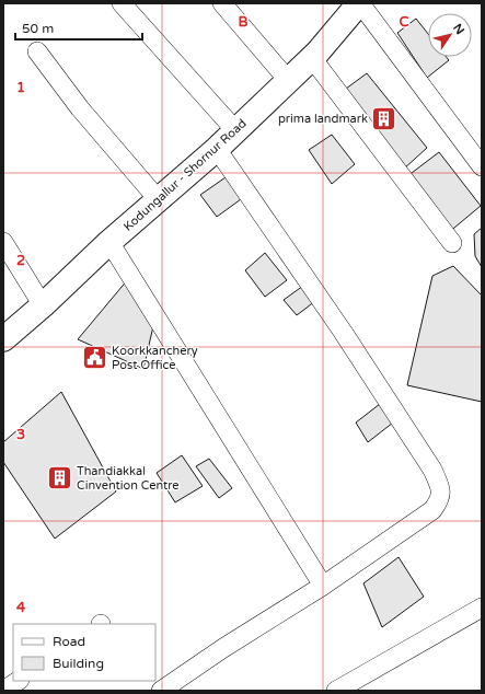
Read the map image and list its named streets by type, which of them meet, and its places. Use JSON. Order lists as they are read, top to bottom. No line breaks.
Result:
{"streets":{"main road":["Kodungallur - Shornur Road"]},"places":{"building":["prima landmark","Thandiakkal Cinvention Centre"],"public building":["Koorkkanchery Post Office"]},"legend":["Road","Building"],"scale_bar":"50 m","north":"top right","grid":{"columns":["B","C"],"rows":["1","2","3","4"]}}
